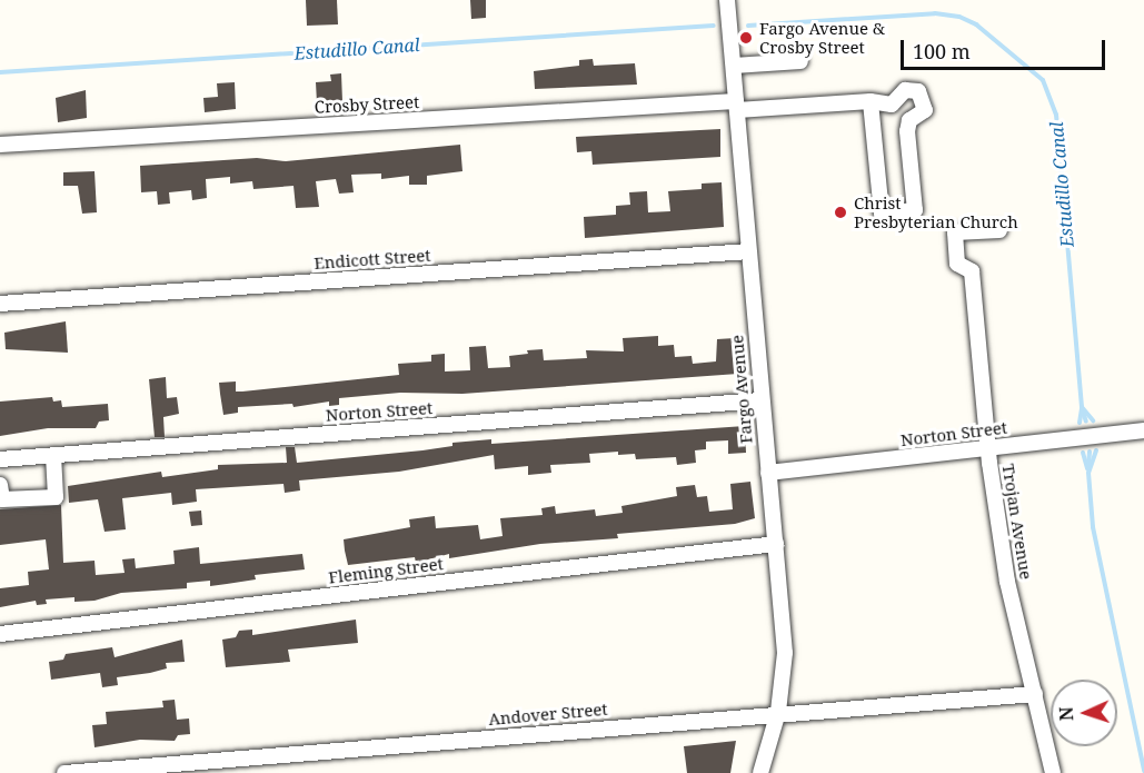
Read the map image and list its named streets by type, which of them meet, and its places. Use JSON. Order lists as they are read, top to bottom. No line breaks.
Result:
{"streets":{"street":["Crosby Street","Endicott Street","Fargo Avenue","Norton Street","Trojan Avenue","Fleming Street","Andover Street"]},"crossings":[["Crosby Street","Fargo Avenue"],["Endicott Street","Fargo Avenue"],["Fargo Avenue","Norton Street"],["Fargo Avenue","Fleming Street"],["Fargo Avenue","Andover Street"],["Norton Street","Trojan Avenue"],["Trojan Avenue","Andover Street"]],"water":["Estudillo Canal"],"places":["Fargo Avenue & Crosby Street","Christ Presbyterian Church"],"scale_bar":"100 m","north":"left"}
